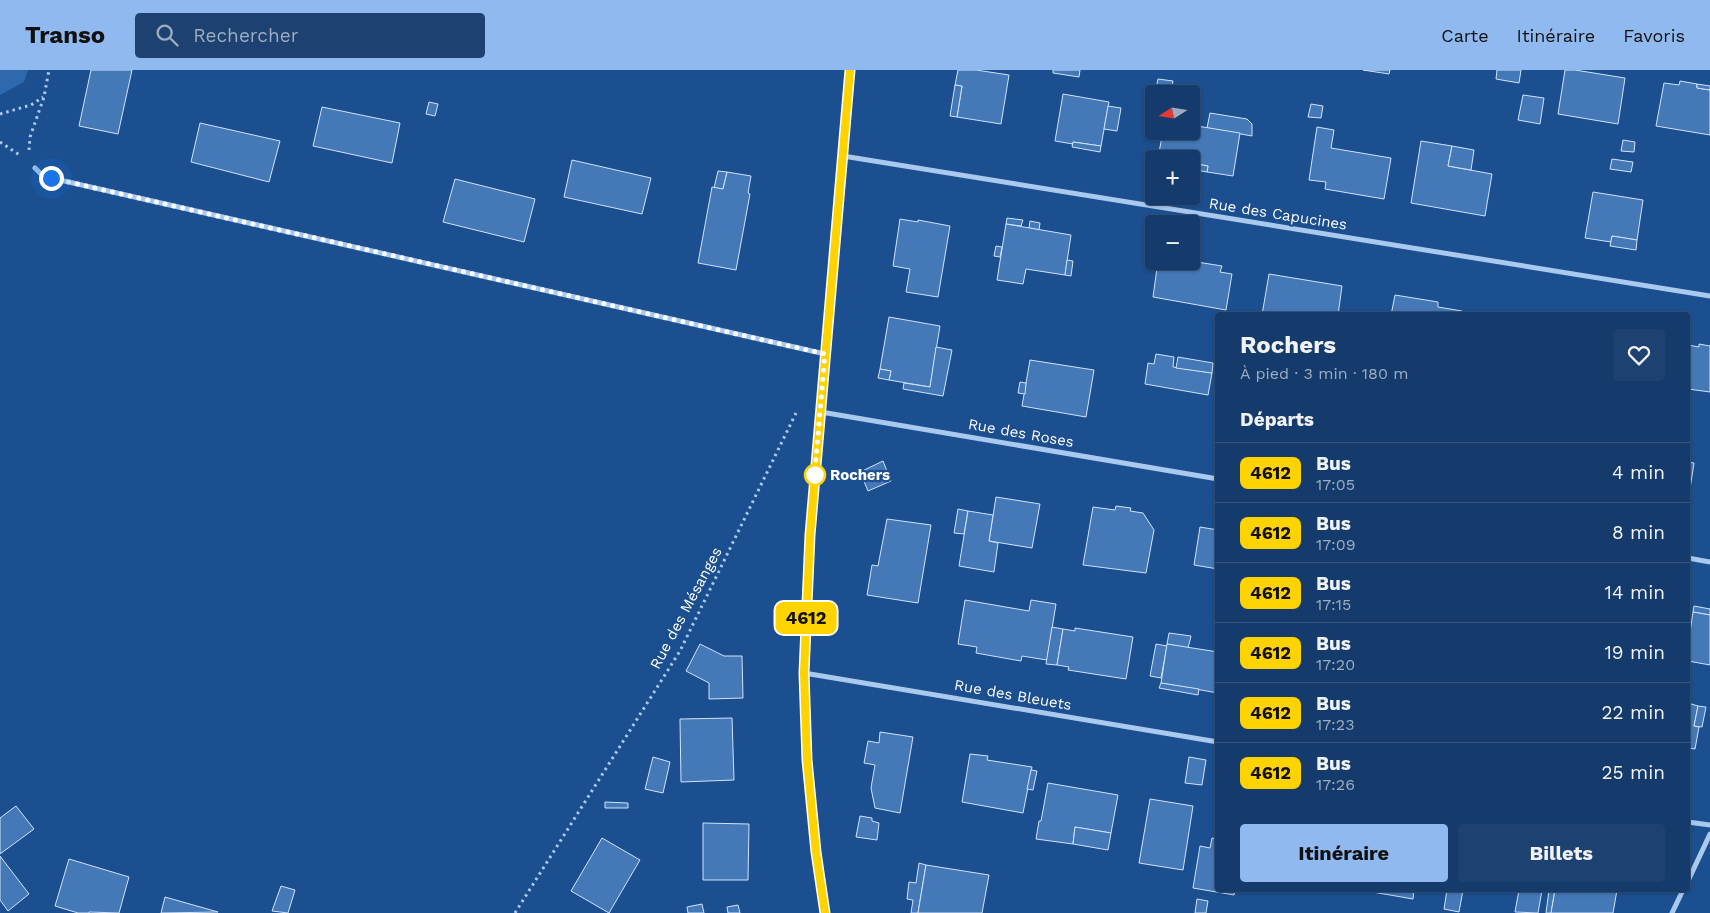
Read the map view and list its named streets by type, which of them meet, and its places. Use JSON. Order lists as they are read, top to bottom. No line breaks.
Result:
{"streets":{"street":["Rue des Capucines","Rue des Roses","Rue des Bleuets"],"path":["Rue des Mésanges"]},"places":["Rochers"],"lines":["bus line 4612"],"north":"left","page":{"header":"Transo","search":"Rechercher","nav":["Carte","Itinéraire","Favoris"],"on_map":"4612","map_buttons":["+","−"],"heading":[["Rochers","À pied · 3 min · 180 m"],"Départs"],"list":[{"mark":"4612","name":"Bus","note":"17:05","value":"4 min"},{"mark":"4612","name":"Bus","note":"17:09","value":"8 min"},{"mark":"4612","name":"Bus","note":"17:15","value":"14 min"},{"mark":"4612","name":"Bus","note":"17:20","value":"19 min"},{"mark":"4612","name":"Bus","note":"17:23","value":"22 min"},{"mark":"4612","name":"Bus","note":"17:26","value":"25 min"}],"buttons":["Itinéraire","Billets"]}}
